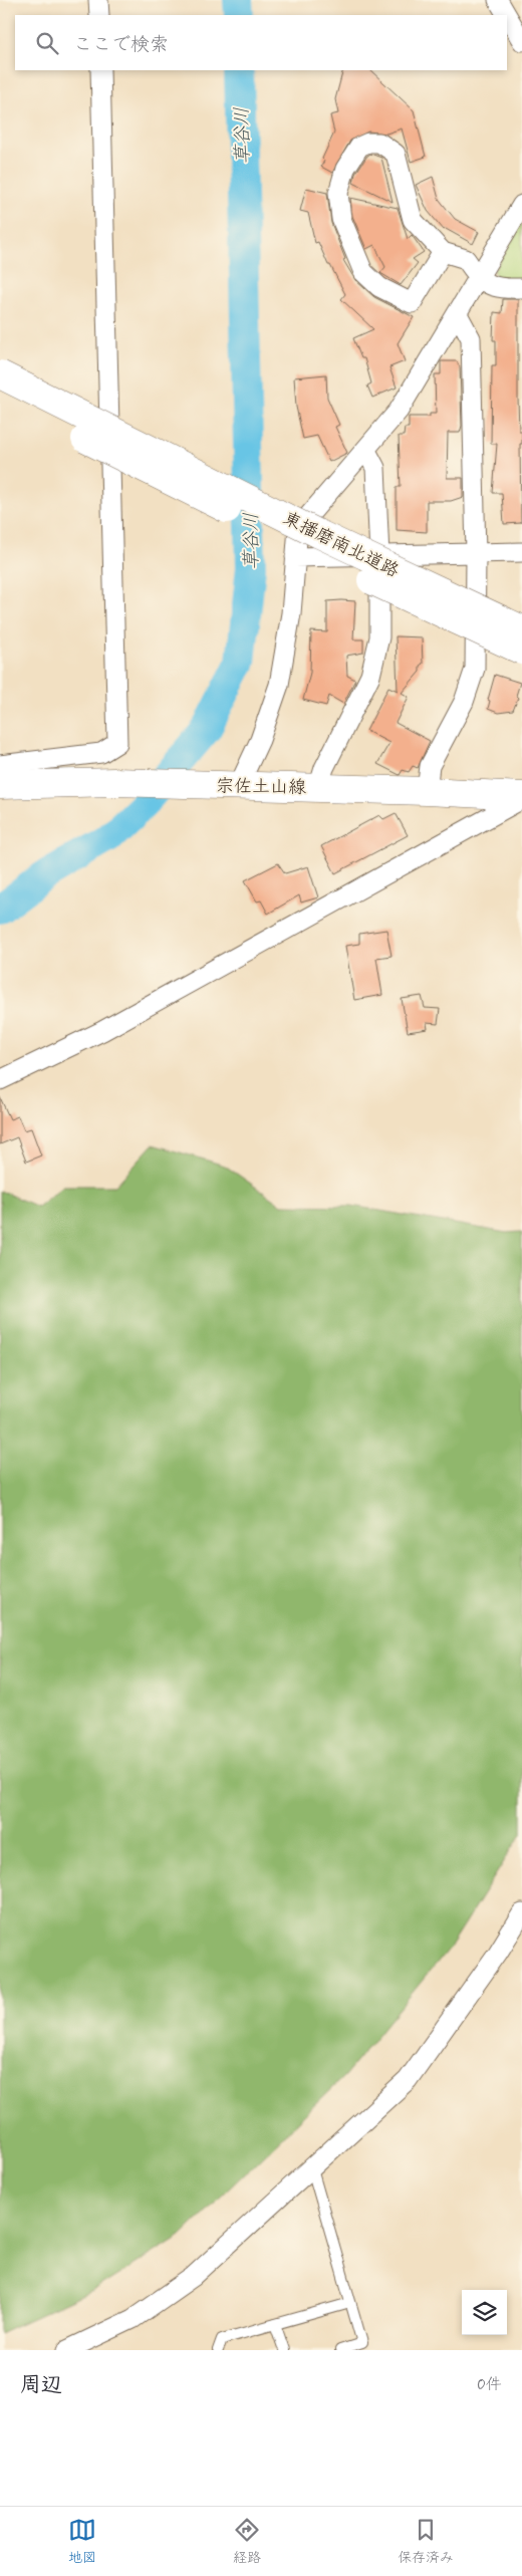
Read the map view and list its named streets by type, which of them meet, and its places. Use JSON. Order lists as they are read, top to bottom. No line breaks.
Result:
{"streets":{"main road":["東播磨南北道路","宗佐土山線"]},"water":["草谷川"],"page":{"search":"ここで検索","heading":["周辺","0件"],"nav":["地図","経路","保存済み"]}}
